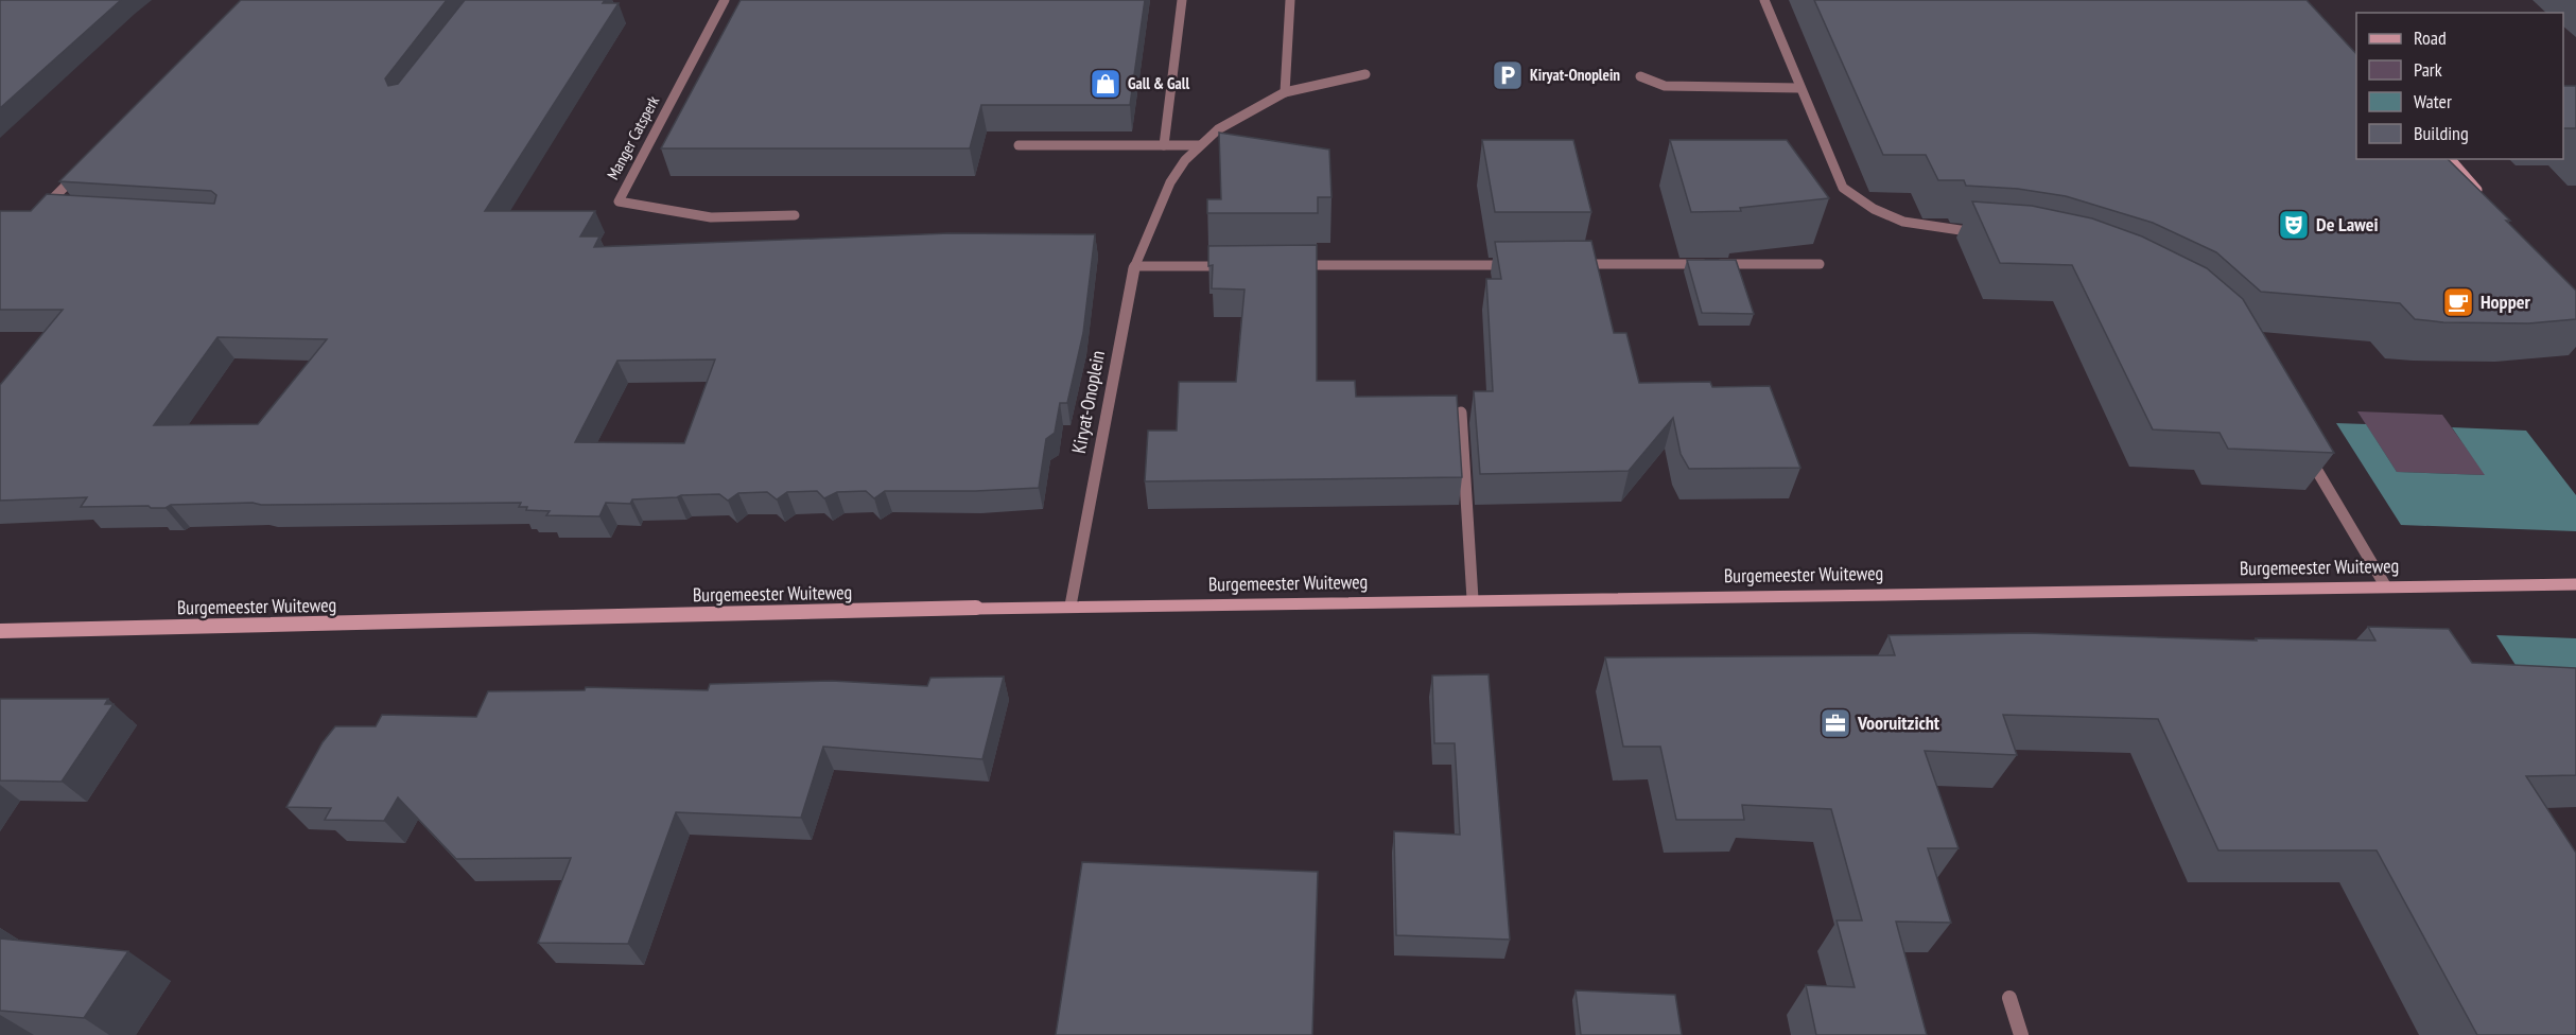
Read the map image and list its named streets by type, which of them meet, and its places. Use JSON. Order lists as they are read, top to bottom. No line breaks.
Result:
{"streets":{"street":["Manger Catsperk","Kiryat-Onoplein","Burgemeester Wuiteweg"]},"crossings":[["Kiryat-Onoplein","Burgemeester Wuiteweg"]],"places":{"parking":["Kiryat-Onoplein"],"shop":["Gall & Gall"],"theatre":["De Lawei"],"cafe":["Hopper"],"office":["Vooruitzicht"]},"legend":["Road","Park","Water","Building"]}
